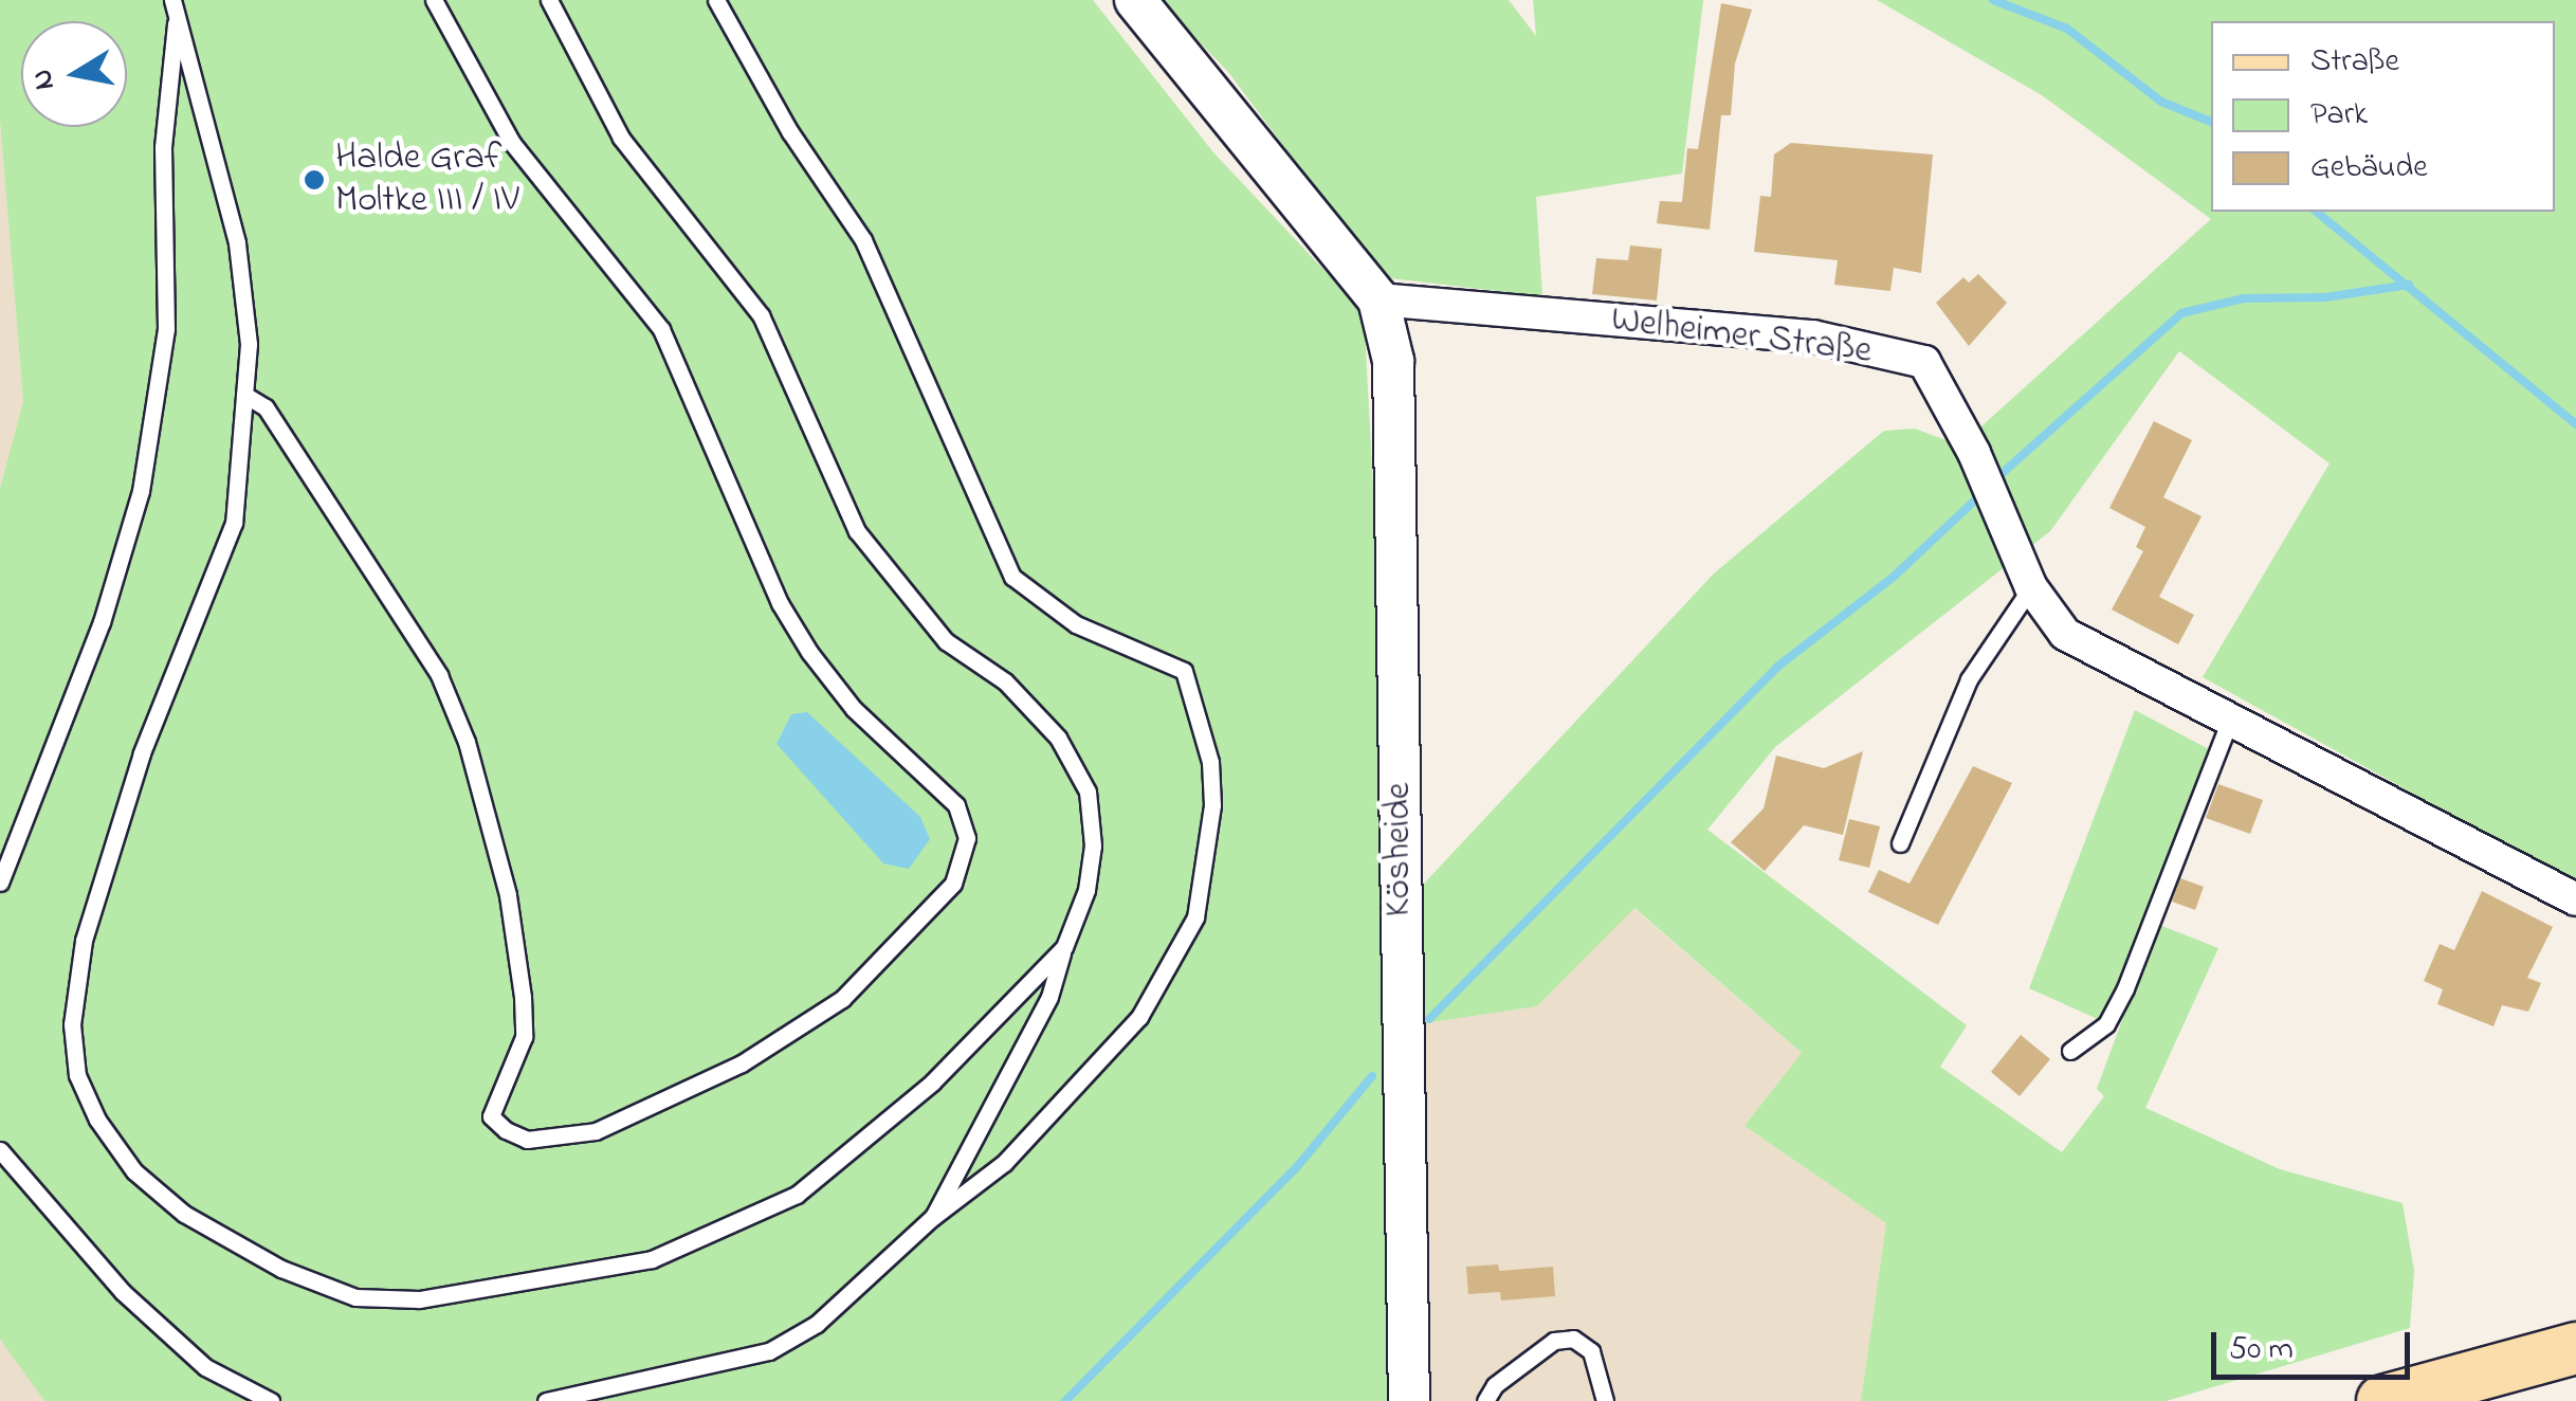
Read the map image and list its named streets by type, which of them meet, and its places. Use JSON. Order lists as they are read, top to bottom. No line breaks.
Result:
{"streets":{"street":["Welheimer Straße","Kösheide"]},"crossings":[["Welheimer Straße","Kösheide"]],"places":["Halde Graf Moltke III / IV"],"legend":["Straße","Park","Gebäude"],"scale_bar":"50 m","north":"left"}
